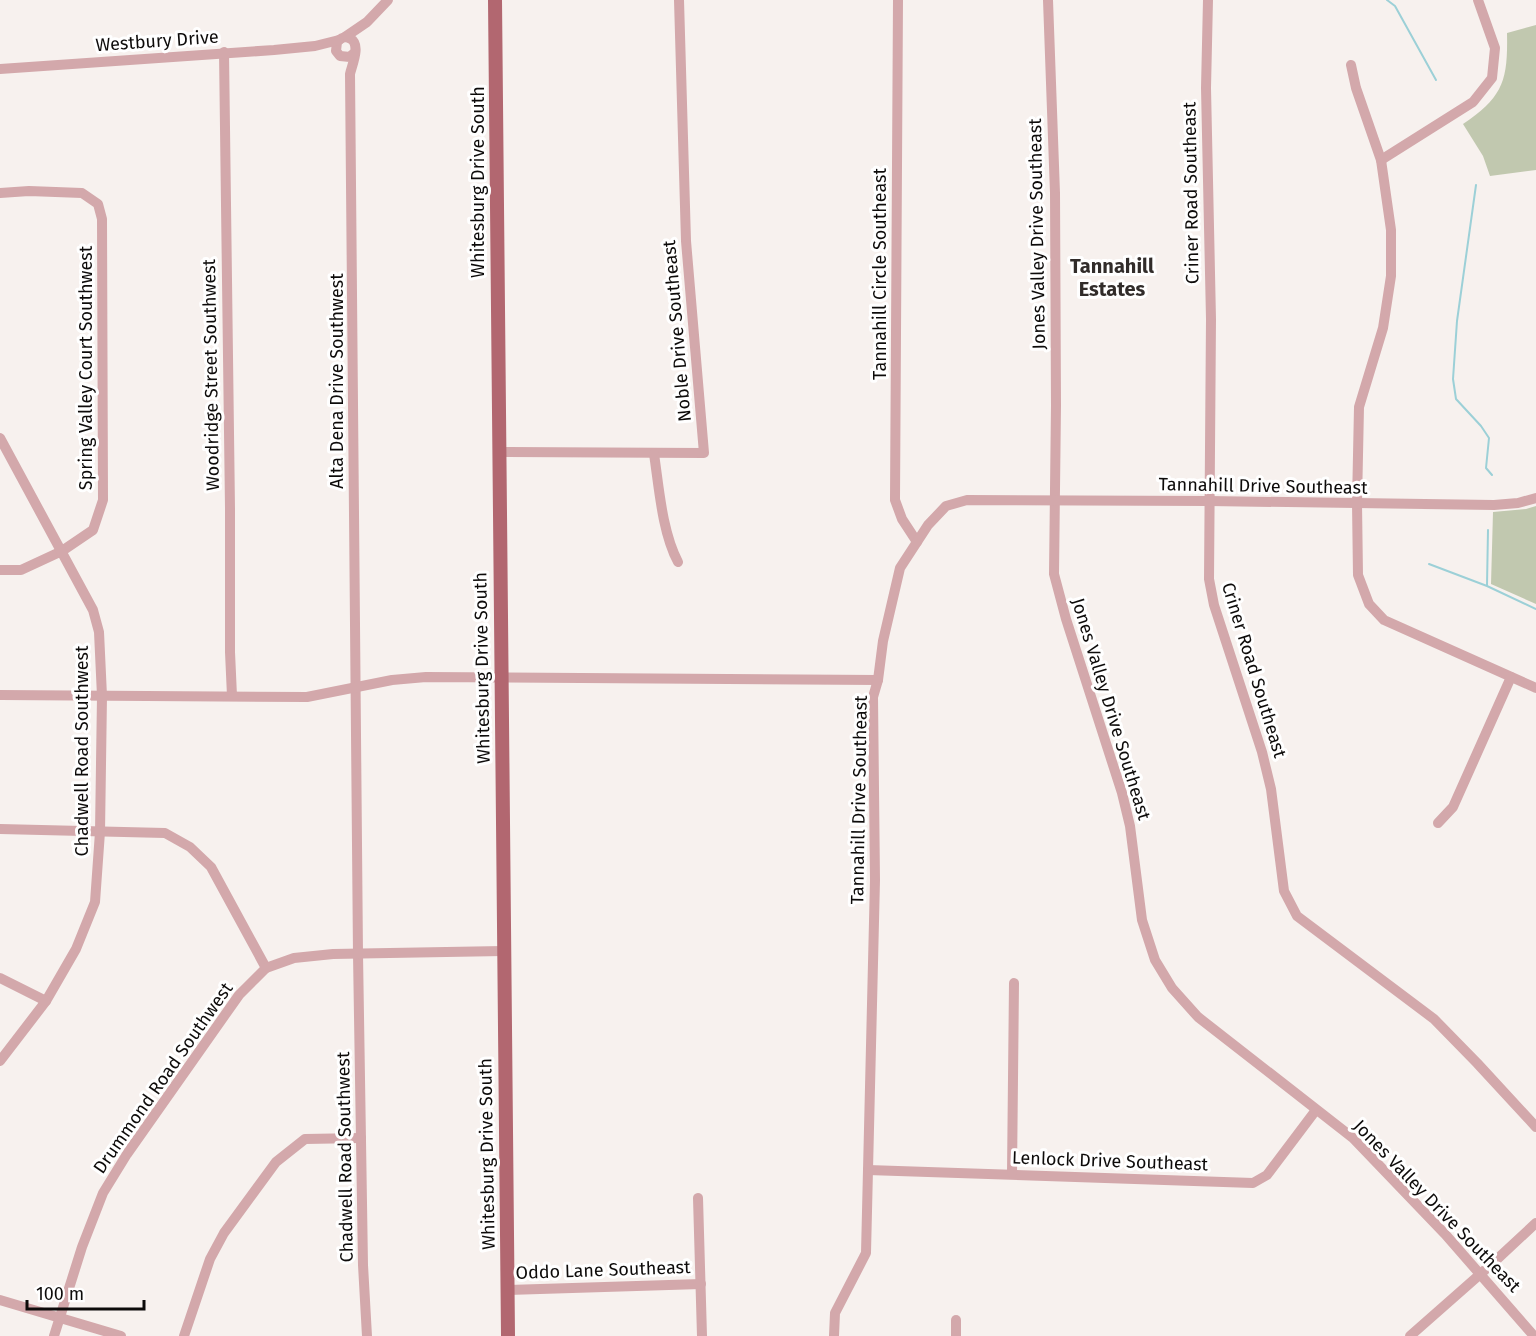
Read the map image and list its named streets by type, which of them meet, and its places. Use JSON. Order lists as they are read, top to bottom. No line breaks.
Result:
{"streets":{"main road":["Whitesburg Drive South"],"street":["Westbury Drive","Criner Road Southeast","Jones Valley Drive Southeast","Tannahill Circle Southeast","Noble Drive Southeast","Spring Valley Court Southwest","Woodridge Street Southwest","Alta Dena Drive Southwest","Tannahill Drive Southeast","Chadwell Road Southwest","Drummond Road Southwest","Lenlock Drive Southeast","Oddo Lane Southeast"]},"crossings":[["Westbury Drive","Woodridge Street Southwest"],["Westbury Drive","Alta Dena Drive Southwest"],["Whitesburg Drive South","Noble Drive Southeast"],["Whitesburg Drive South","Drummond Road Southwest"],["Whitesburg Drive South","Oddo Lane Southeast"],["Criner Road Southeast","Tannahill Drive Southeast"],["Jones Valley Drive Southeast","Tannahill Drive Southeast"],["Jones Valley Drive Southeast","Lenlock Drive Southeast"],["Tannahill Circle Southeast","Tannahill Drive Southeast"],["Spring Valley Court Southwest","Chadwell Road Southwest"],["Alta Dena Drive Southwest","Chadwell Road Southwest"],["Tannahill Drive Southeast","Lenlock Drive Southeast"],["Chadwell Road Southwest","Drummond Road Southwest"]],"districts":["Tannahill Estates"],"scale_bar":"100 m"}
